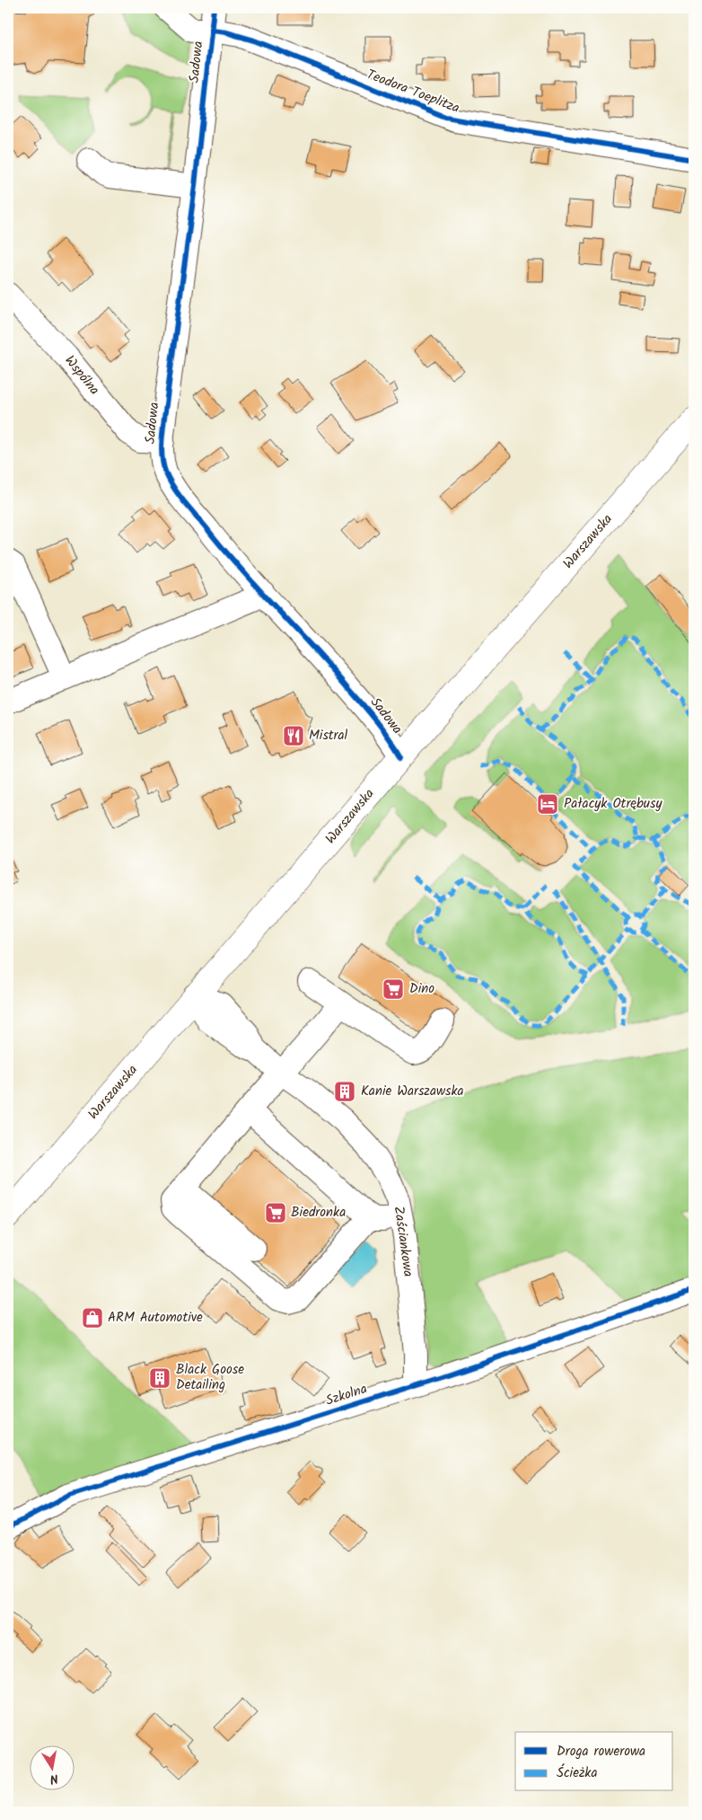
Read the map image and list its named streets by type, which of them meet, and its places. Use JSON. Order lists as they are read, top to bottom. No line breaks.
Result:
{"streets":{"main road":["Warszawska"],"street":["Sadowa","Teodora Toeplitza","Wspólna","Zaściankowa","Szkolna"]},"crossings":[["Sadowa","Teodora Toeplitza"],["Sadowa","Wspólna"],["Sadowa","Warszawska"],["Warszawska","Zaściankowa"],["Zaściankowa","Szkolna"]],"places":{"restaurant":["Mistral"],"hotel":["Pałacyk Otrębusy"],"supermarket":["Dino","Biedronka"],"building":["Kanie Warszawska","Black Goose Detailing"],"shop":["ARM Automotive"]},"legend":["Droga rowerowa","Ścieżka"],"north":"bottom"}
